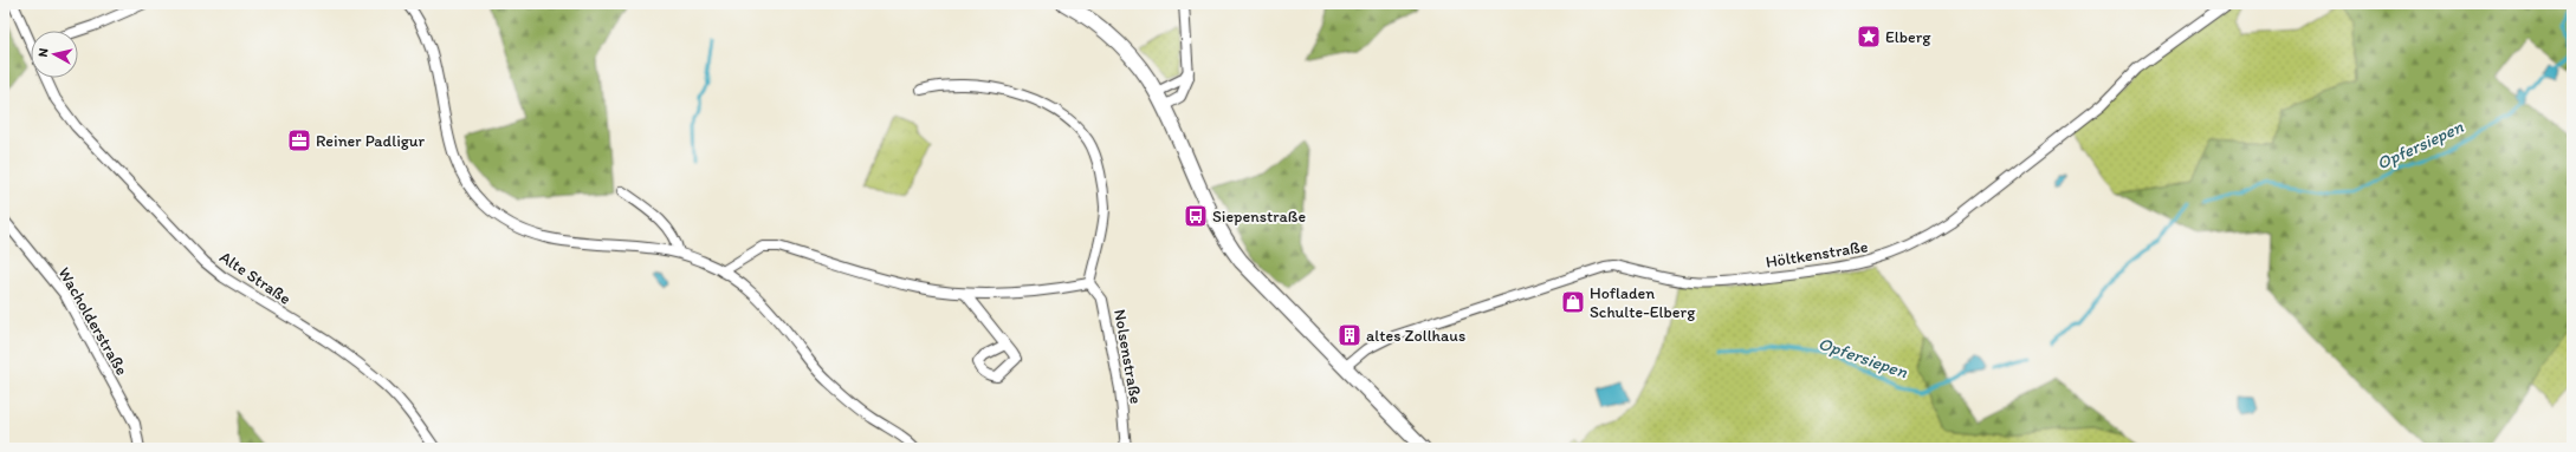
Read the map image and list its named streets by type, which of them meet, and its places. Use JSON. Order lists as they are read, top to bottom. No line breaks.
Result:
{"streets":{"street":["Höltkenstraße","Alte Straße","Wacholderstraße","Nolsenstraße"]},"water":["Opfersiepen"],"places":{"place":["Elberg"],"office":["Reiner Padligur"],"bus stop":["Siepenstraße"],"shop":["Hofladen Schulte-Elberg"],"building":["altes Zollhaus"]},"north":"left"}
